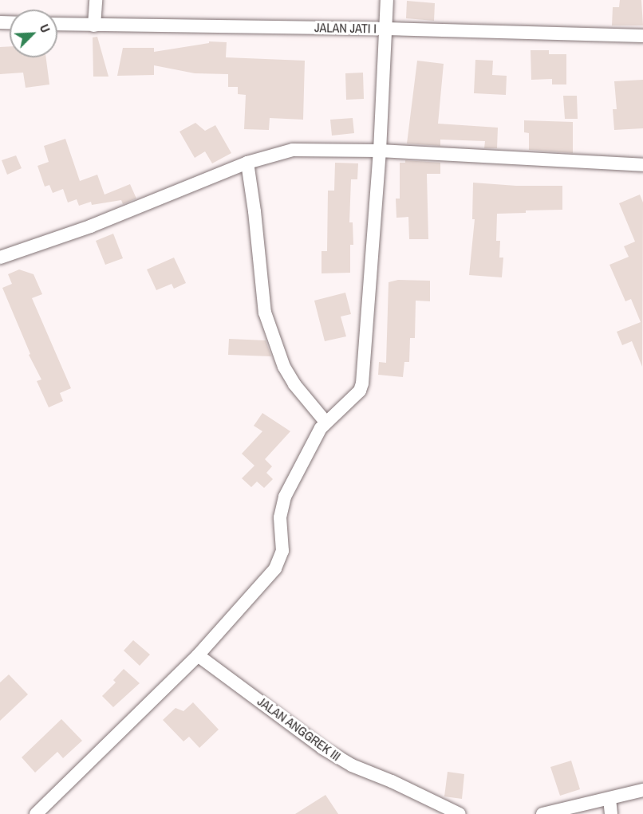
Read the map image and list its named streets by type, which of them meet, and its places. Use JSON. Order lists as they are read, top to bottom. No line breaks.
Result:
{"streets":{"street":["JALAN JATI I","JALAN ANGGREK III"]},"north":"top right"}
